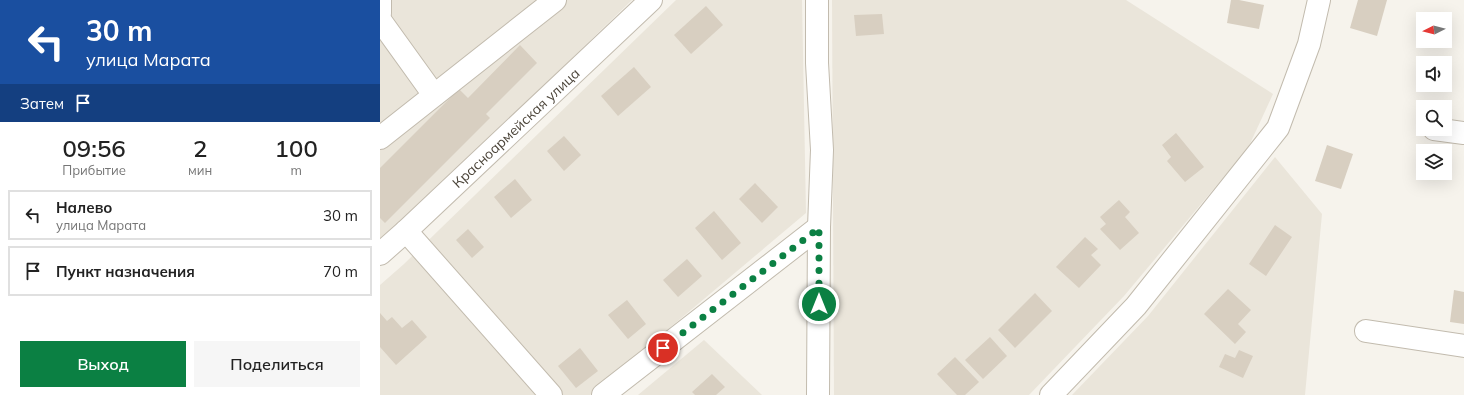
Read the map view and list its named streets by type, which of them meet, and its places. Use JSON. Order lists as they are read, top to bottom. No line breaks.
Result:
{"streets":{"street":["Красноармейская улица"]},"north":"left","page":{"turn":["30 m","улица Марата"],"then":"Затем","eta":["09:56","Прибытие","2","мин","100","m"],"list":[{"name":"Налево","note":"улица Марата","value":"30 m"},{"name":"Пункт назначения","value":"70 m"}],"buttons":["Выход","Поделиться"]}}
